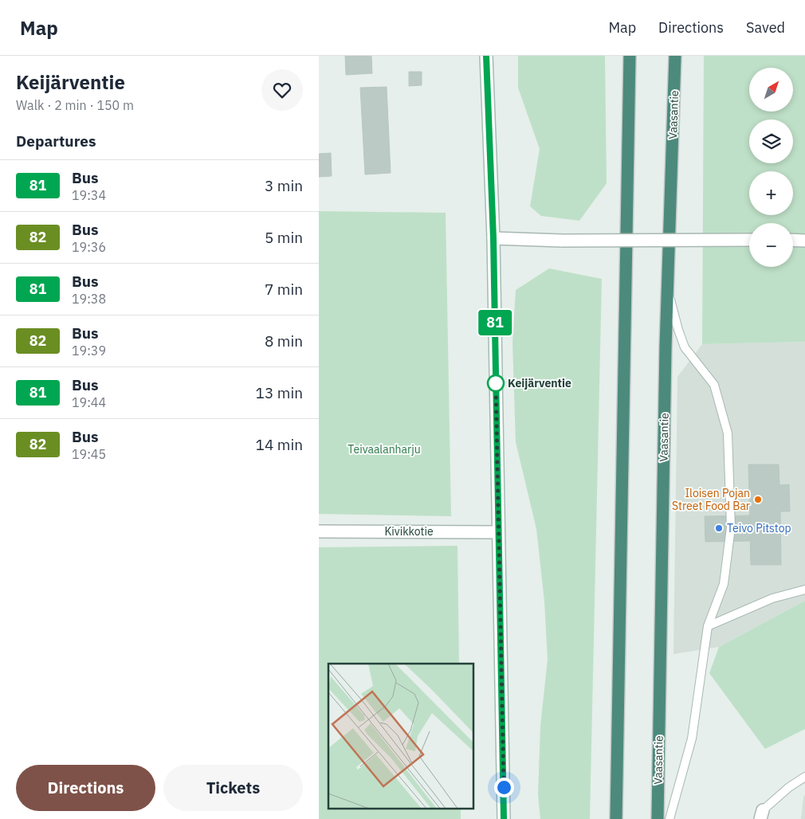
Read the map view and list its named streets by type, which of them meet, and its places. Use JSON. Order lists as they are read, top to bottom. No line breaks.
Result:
{"streets":{"highway":["Vaasantie"],"main road":["Kivikkotie"]},"parks":["Teivaalanharju"],"places":["Keijärventie","Iloisen Pojan Street Food Bar","Teivo Pitstop"],"lines":["bus line 81"],"north":"top right","page":{"header":"Map","nav":["Map","Directions","Saved"],"heading":[["Keijärventie","Walk · 2 min · 150 m"],"Departures"],"on_map":"81","map_buttons":["+","−"],"list":[{"mark":"81","name":"Bus","note":"19:34","value":"3 min"},{"mark":"82","name":"Bus","note":"19:36","value":"5 min"},{"mark":"81","name":"Bus","note":"19:38","value":"7 min"},{"mark":"82","name":"Bus","note":"19:39","value":"8 min"},{"mark":"81","name":"Bus","note":"19:44","value":"13 min"},{"mark":"82","name":"Bus","note":"19:45","value":"14 min"}],"buttons":["Directions","Tickets"]}}
